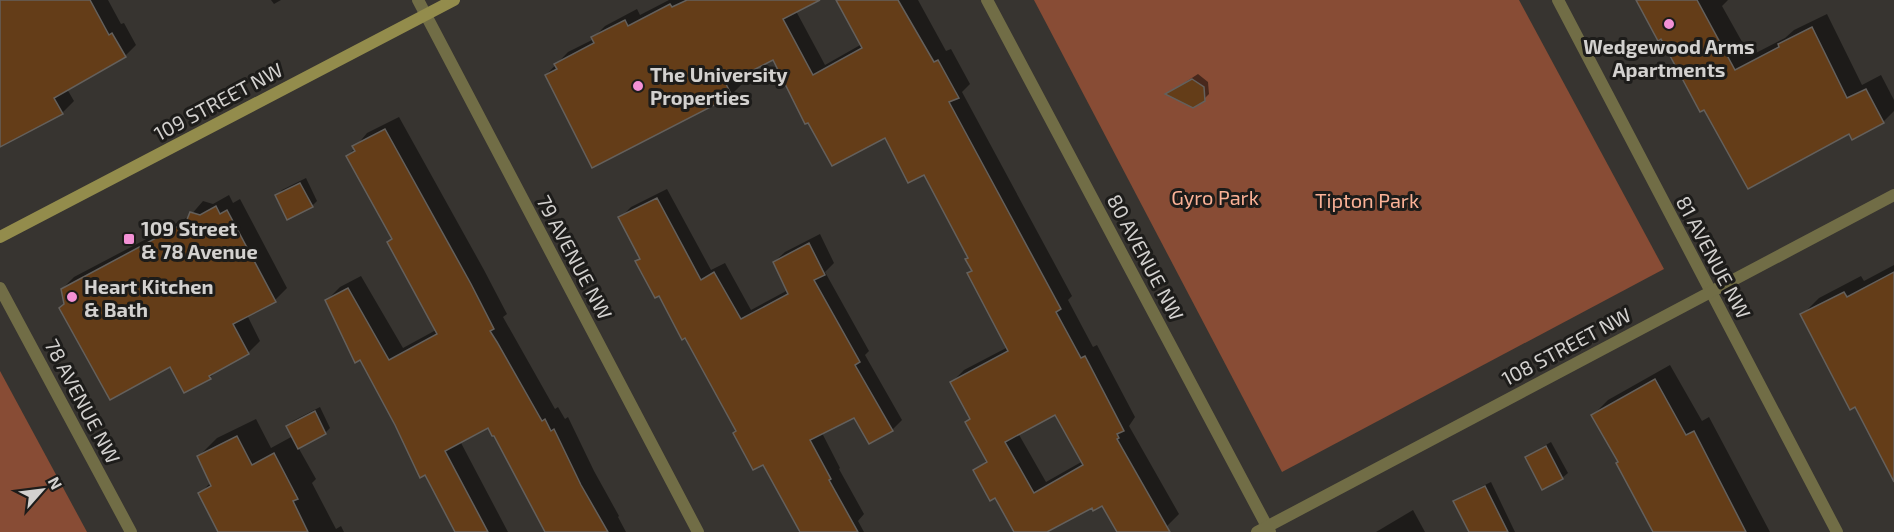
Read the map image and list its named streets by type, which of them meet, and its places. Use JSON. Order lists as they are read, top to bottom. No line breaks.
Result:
{"streets":{"main road":["109 STREET NW"],"street":["79 AVENUE NW","80 AVENUE NW","81 AVENUE NW","108 STREET NW","78 AVENUE NW"]},"crossings":[["109 STREET NW","79 AVENUE NW"],["80 AVENUE NW","108 STREET NW"],["81 AVENUE NW","108 STREET NW"]],"parks":["Gyro Park","Tipton Park"],"places":{"other":["Wedgewood Arms Apartments","The University Properties","Heart Kitchen & Bath"],"transit":["109 Street & 78 Avenue"]},"north":"top right"}
